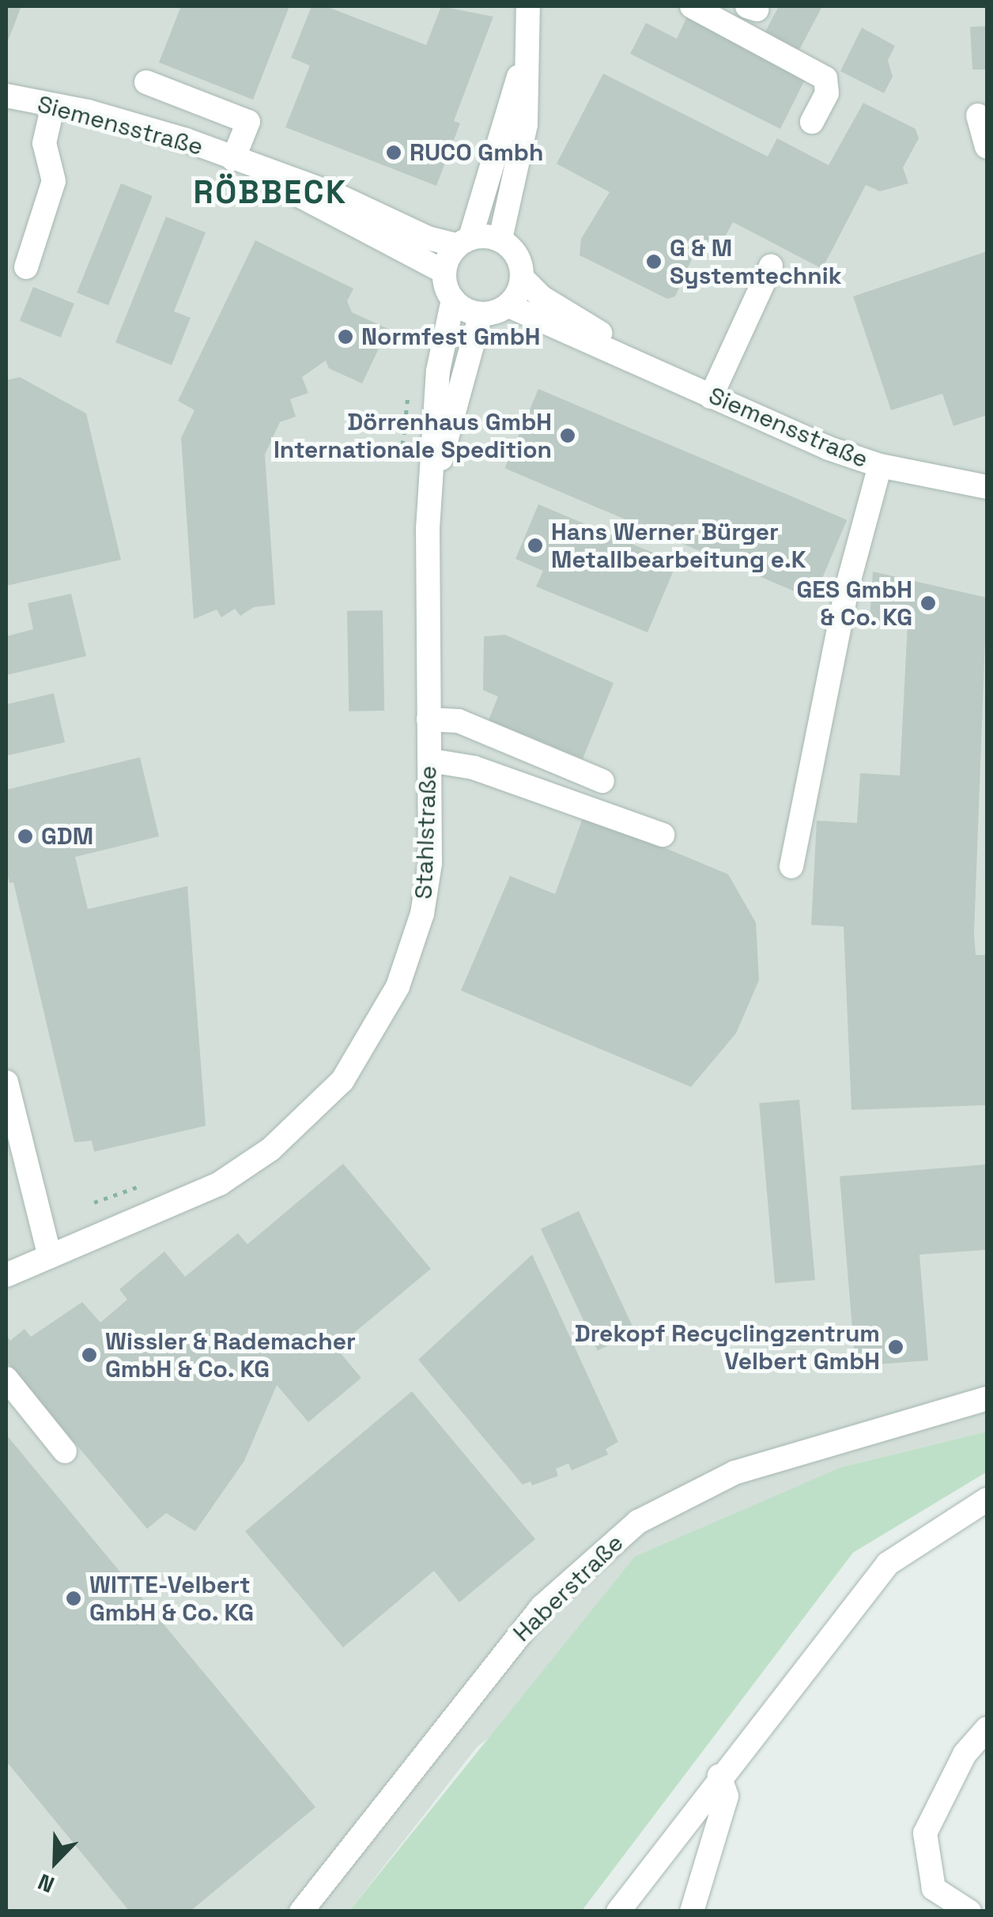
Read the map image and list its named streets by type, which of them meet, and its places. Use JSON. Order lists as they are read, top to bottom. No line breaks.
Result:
{"streets":{"street":["Siemensstraße","Stahlstraße","Haberstraße"]},"crossings":[["Siemensstraße","Stahlstraße"]],"districts":["RÖBBECK"],"places":["RUCO Gmbh","G & M Systemtechnik","Normfest GmbH","Dörrenhaus GmbH Internationale Spedition","Hans Werner Bürger Metallbearbeitung e.K","GES GmbH & Co. KG","GDM","Drekopf Recyclingzentrum Velbert GmbH","Wissler & Rademacher GmbH & Co. KG","WITTE-Velbert GmbH & Co. KG"],"north":"bottom left"}
